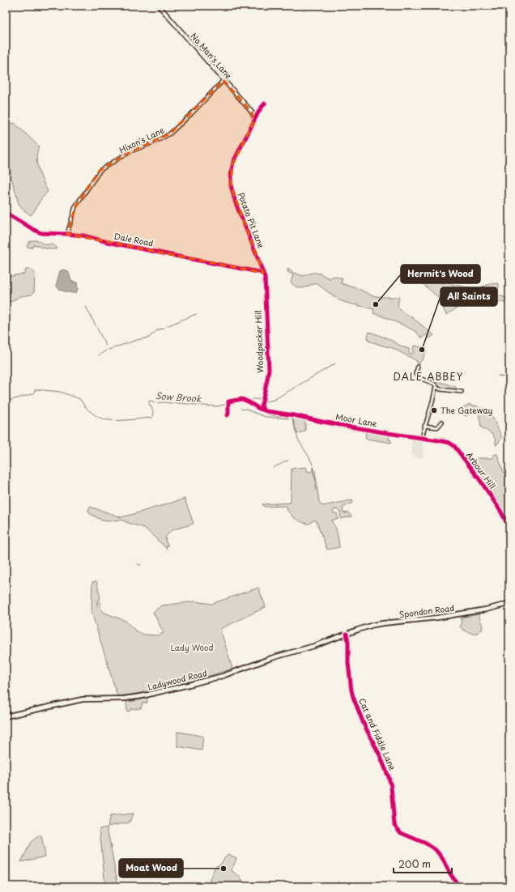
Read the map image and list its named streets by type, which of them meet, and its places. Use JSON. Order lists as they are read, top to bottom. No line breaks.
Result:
{"streets":{"main road":["Spondon Road","Ladywood Road"],"street":["No Man's Lane","Hixon's Lane","Potato Pit Lane","Dale Road","Woodpecker Hill","Moor Lane","Arbour Hill","Cat and Fiddle Lane"]},"crossings":[["No Man's Lane","Hixon's Lane"],["Hixon's Lane","Dale Road"],["Potato Pit Lane","Dale Road"],["Potato Pit Lane","Woodpecker Hill"],["Dale Road","Woodpecker Hill"],["Woodpecker Hill","Moor Lane"],["Moor Lane","Arbour Hill"],["Spondon Road","Ladywood Road"],["Spondon Road","Cat and Fiddle Lane"],["Ladywood Road","Cat and Fiddle Lane"]],"districts":["DALE ABBEY"],"water":["Sow Brook"],"parks":["Lady Wood"],"places":["Hermit's Wood","All Saints","The Gateway","Moat Wood"],"scale_bar":"200 m"}
